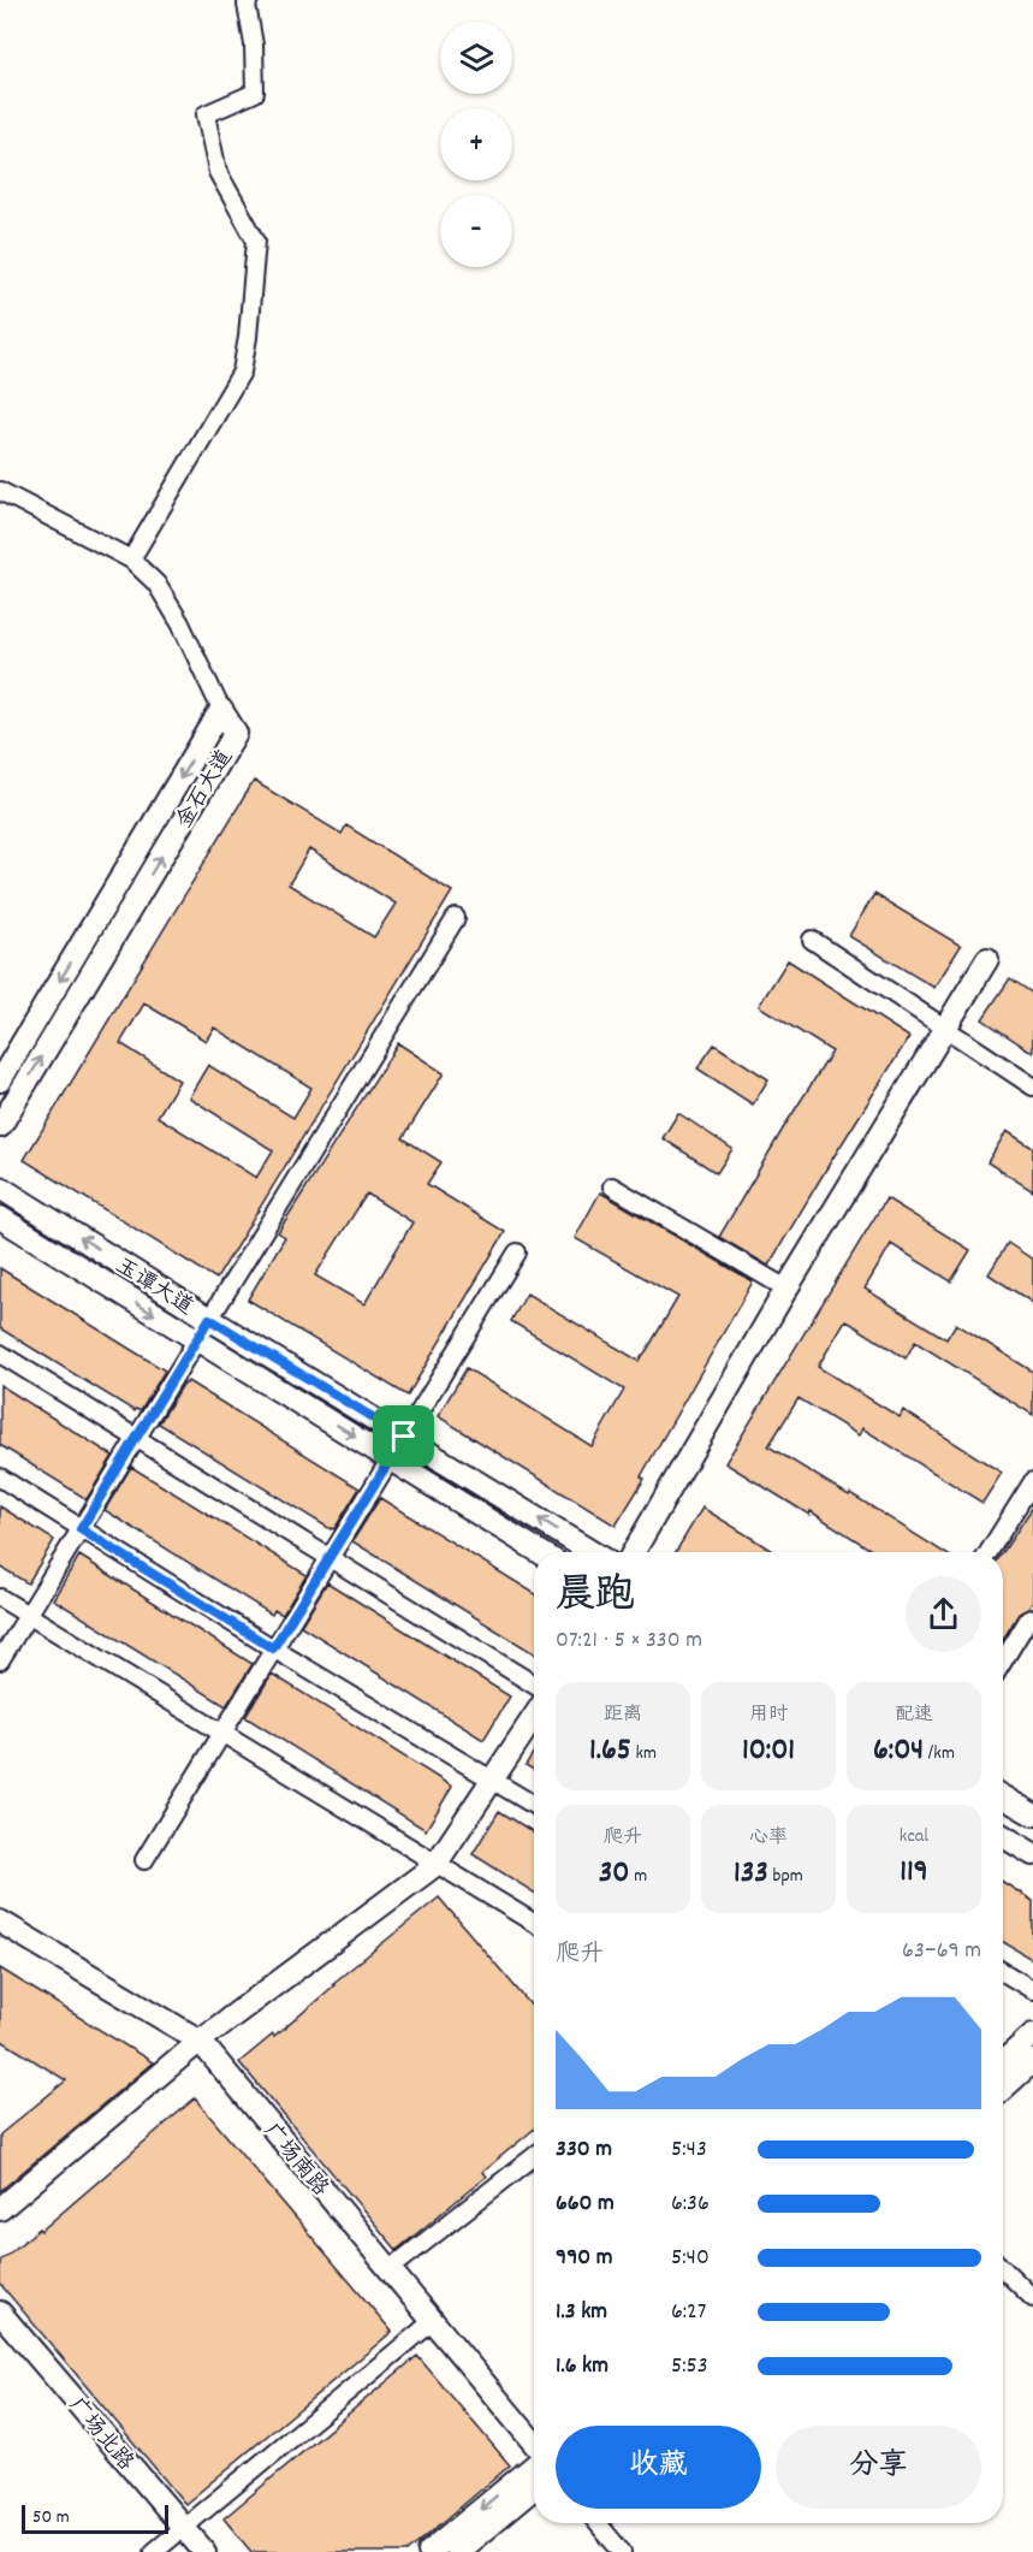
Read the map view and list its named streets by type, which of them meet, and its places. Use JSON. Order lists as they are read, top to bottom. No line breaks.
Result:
{"streets":{"main road":["金石大道","玉谭大道","广场南路","广场北路"]},"scale_bar":"50 m","page":{"map_buttons":["+","−"],"heading":["晨跑","07:21 · 5 × 330 m"],"stats":[["距离","1.65 km"],["用时","10:01"],["配速","6:04 /km"],["爬升","30 m"],["心率","133 bpm"],["kcal","119"]],"chart":["爬升","63–69 m"],"list":[{"name":"330 m","note":"5:43"},{"name":"660 m","note":"6:36"},{"name":"990 m","note":"5:40"},{"name":"1.3 km","note":"6:27"},{"name":"1.6 km","note":"5:53"}],"buttons":["收藏","分享"],"scale":"50 m"}}
